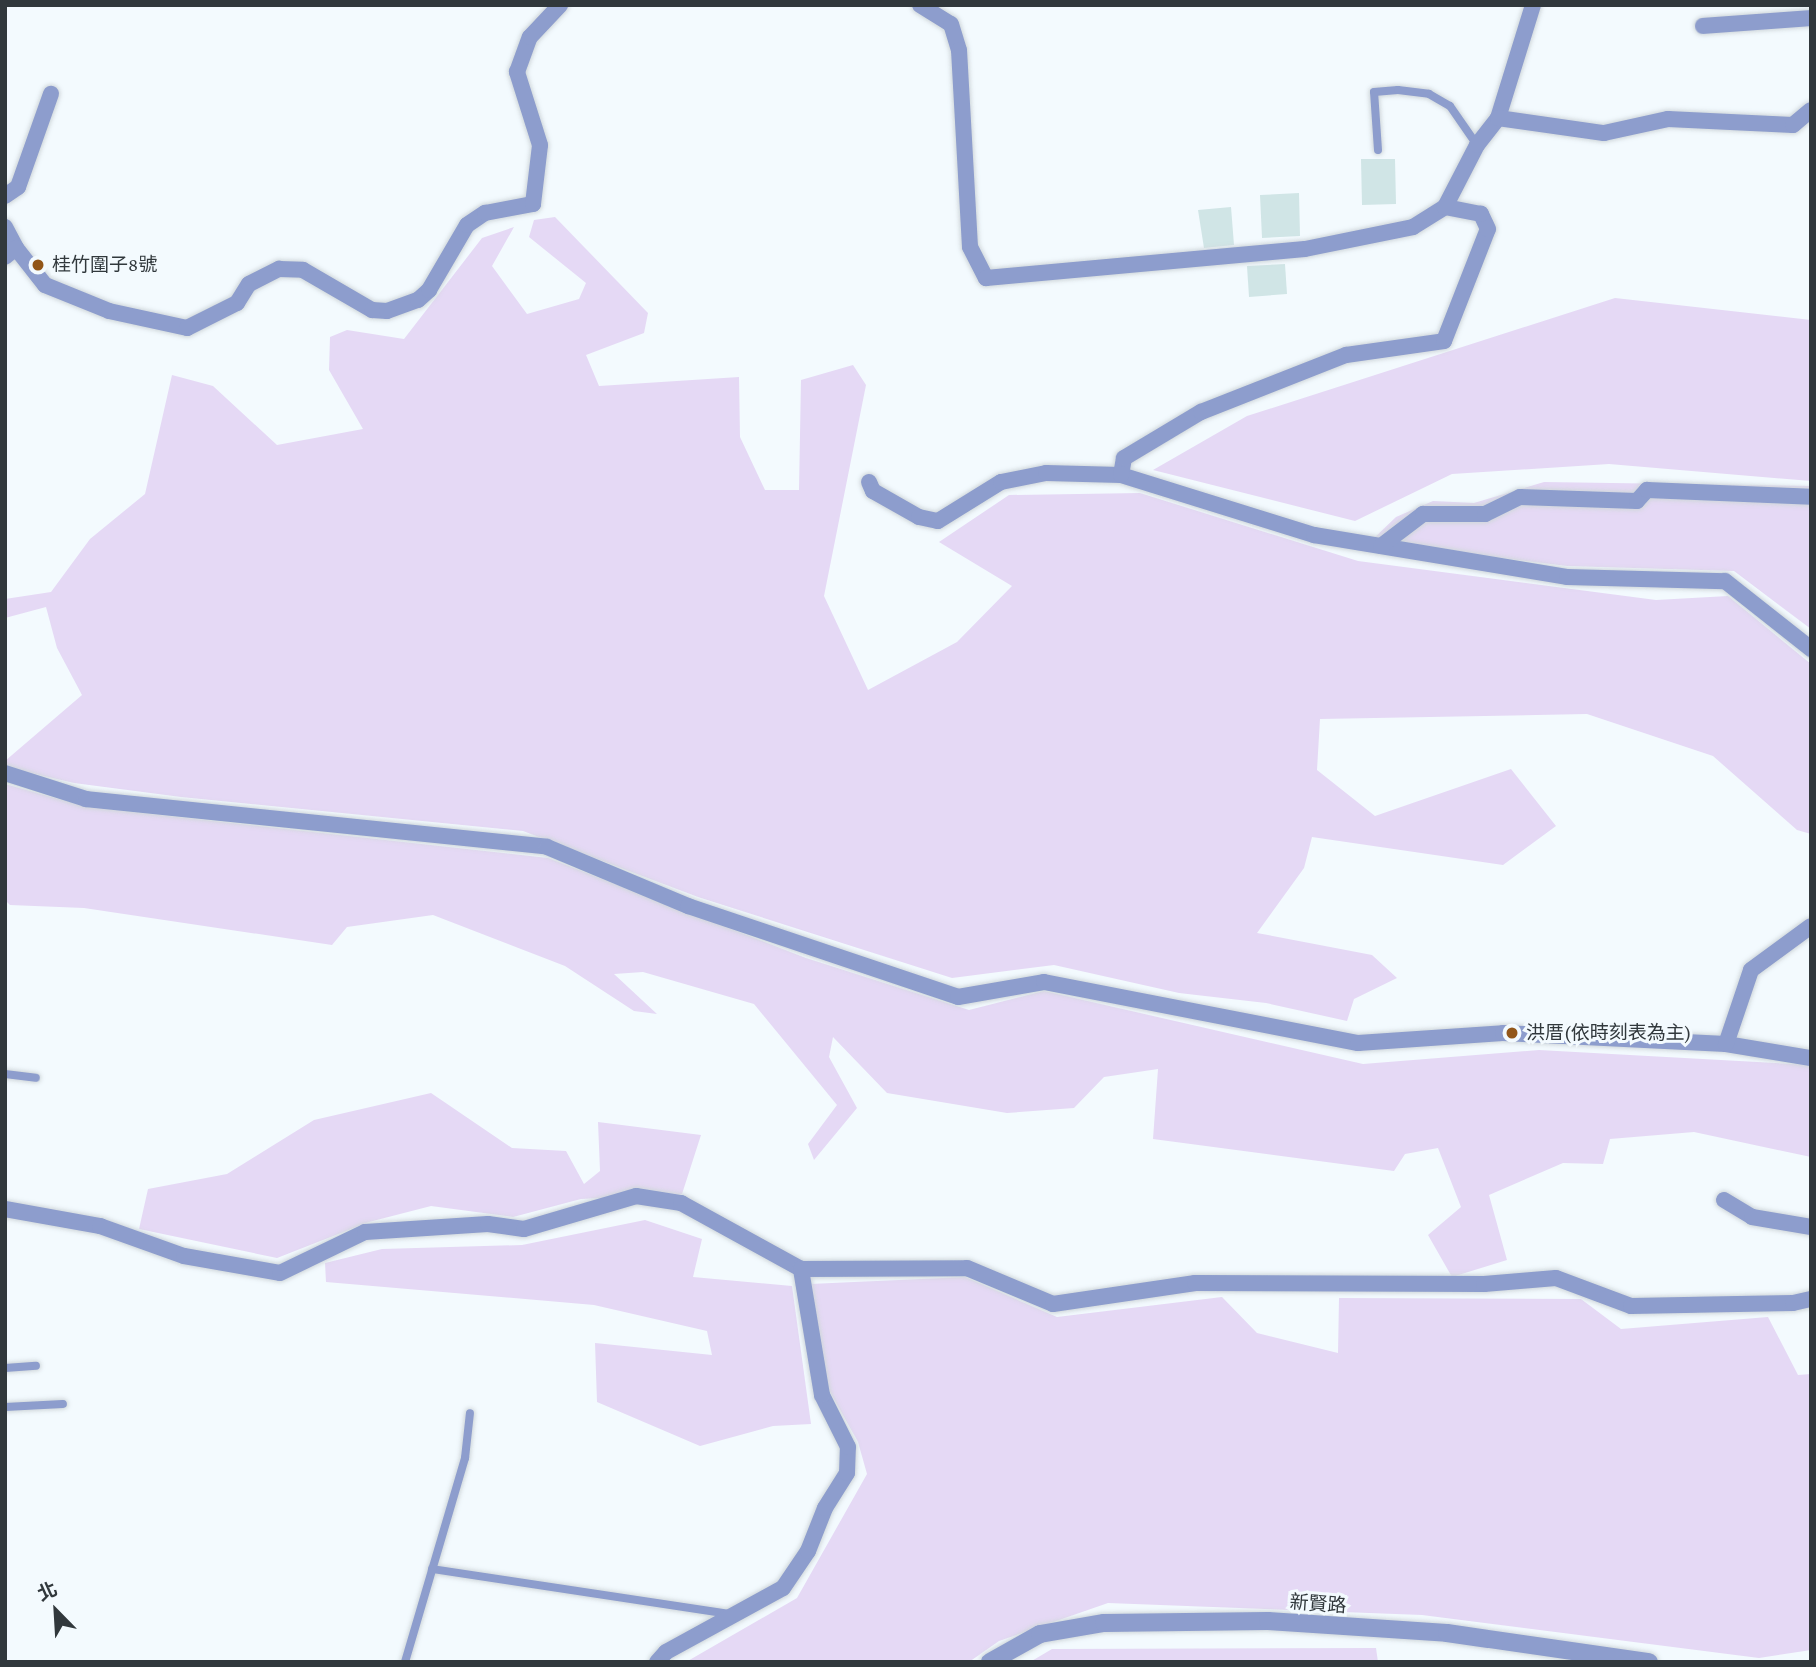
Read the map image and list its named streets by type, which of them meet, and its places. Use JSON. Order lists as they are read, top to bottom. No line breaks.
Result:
{"streets":{"street":["新賢路"]},"places":["桂竹圍子8號","洪厝(依時刻表為主)"],"north":"top left"}
